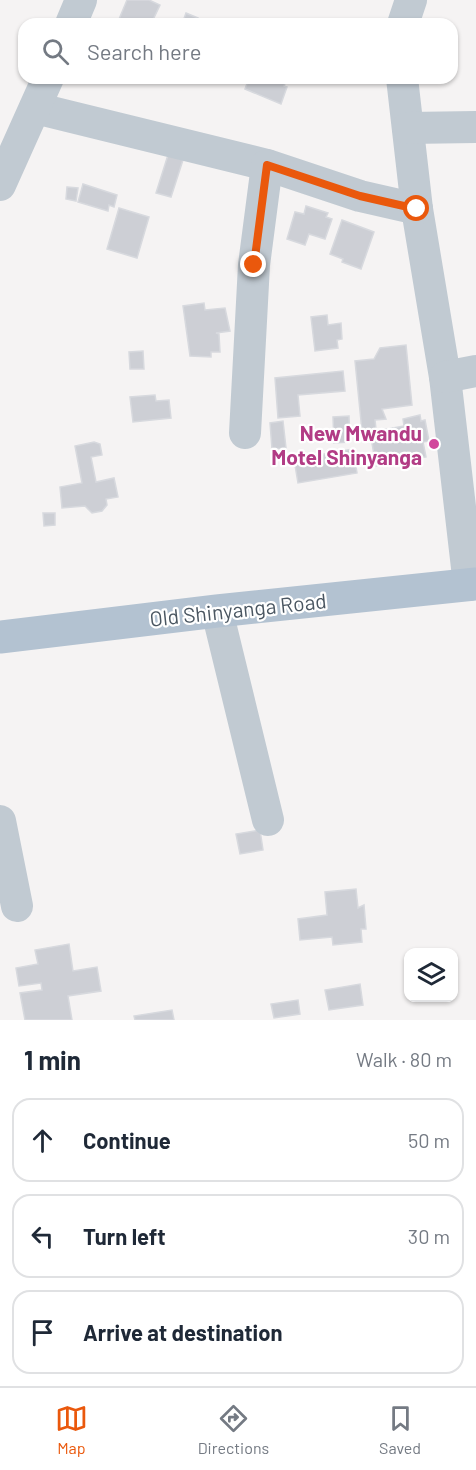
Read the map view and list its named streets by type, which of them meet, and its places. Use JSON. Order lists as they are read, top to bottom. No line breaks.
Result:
{"streets":{"main road":["Old Shinyanga Road"]},"places":["New Mwandu Motel Shinyanga"],"page":{"search":"Search here","heading":["1 min","Walk · 80 m"],"list":[["Continue","50 m"],["Turn left","30 m"],"Arrive at destination"],"nav":["Map","Directions","Saved"]}}
